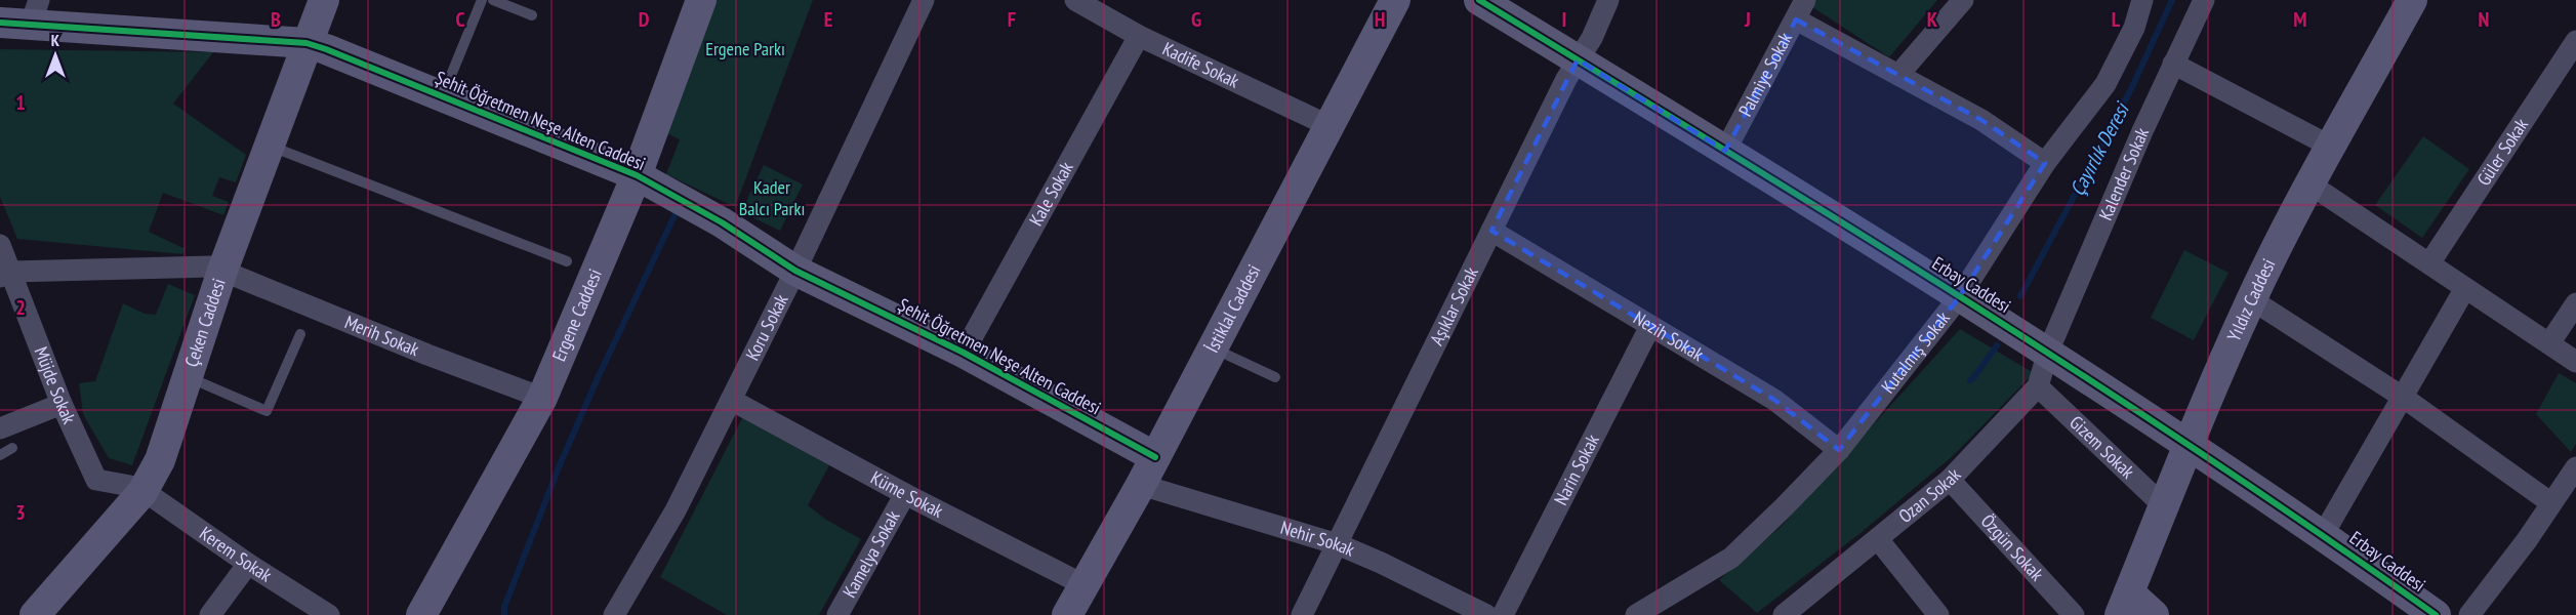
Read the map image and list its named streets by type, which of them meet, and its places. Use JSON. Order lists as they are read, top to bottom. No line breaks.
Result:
{"streets":{"street":["Kadife Sokak","Palmiye Sokak","Şehit Öğretmen Neşe Alten Caddesi","Güler Sokak","Kalender Sokak","Kale Sokak","Erbay Caddesi","Yıldız Caddesi","Aşıklar Sokak","İstiklal Caddesi","Ergene Caddesi","Çeken Caddesi","Koru Sokak","Merih Sokak","Nezih Sokak","Kutalmış Sokak","Müjde Sokak","Gizem Sokak","Narin Sokak","Küme Sokak","Ozan Sokak","Nehir Sokak","Özgün Sokak","Kerem Sokak","Kamelya Sokak"]},"crossings":[["Kadife Sokak","Kale Sokak"],["Kadife Sokak","İstiklal Caddesi"],["Palmiye Sokak","Erbay Caddesi"],["Şehit Öğretmen Neşe Alten Caddesi","Kale Sokak"],["Şehit Öğretmen Neşe Alten Caddesi","İstiklal Caddesi"],["Şehit Öğretmen Neşe Alten Caddesi","Ergene Caddesi"],["Şehit Öğretmen Neşe Alten Caddesi","Çeken Caddesi"],["Şehit Öğretmen Neşe Alten Caddesi","Koru Sokak"],["Kalender Sokak","Erbay Caddesi"],["Kalender Sokak","Ozan Sokak"],["Erbay Caddesi","Yıldız Caddesi"],["Erbay Caddesi","Aşıklar Sokak"],["Erbay Caddesi","Kutalmış Sokak"],["Erbay Caddesi","Ozan Sokak"],["Yıldız Caddesi","Gizem Sokak"],["Aşıklar Sokak","Nezih Sokak"],["Aşıklar Sokak","Nehir Sokak"],["İstiklal Caddesi","Küme Sokak"],["İstiklal Caddesi","Nehir Sokak"],["Ergene Caddesi","Merih Sokak"],["Çeken Caddesi","Merih Sokak"],["Çeken Caddesi","Müjde Sokak"],["Çeken Caddesi","Kerem Sokak"],["Koru Sokak","Küme Sokak"],["Merih Sokak","Müjde Sokak"],["Nezih Sokak","Kutalmış Sokak"],["Nezih Sokak","Narin Sokak"],["Müjde Sokak","Kerem Sokak"],["Gizem Sokak","Ozan Sokak"],["Küme Sokak","Kamelya Sokak"],["Ozan Sokak","Özgün Sokak"]],"water":["Çayırlık Deresi"],"parks":["Ergene Parkı","Kader Balcı Parkı"],"north":"top","grid":{"columns":["B","C","D","E","F","G","H","I","J","K","L","M","N"],"rows":["1","2","3"]}}
